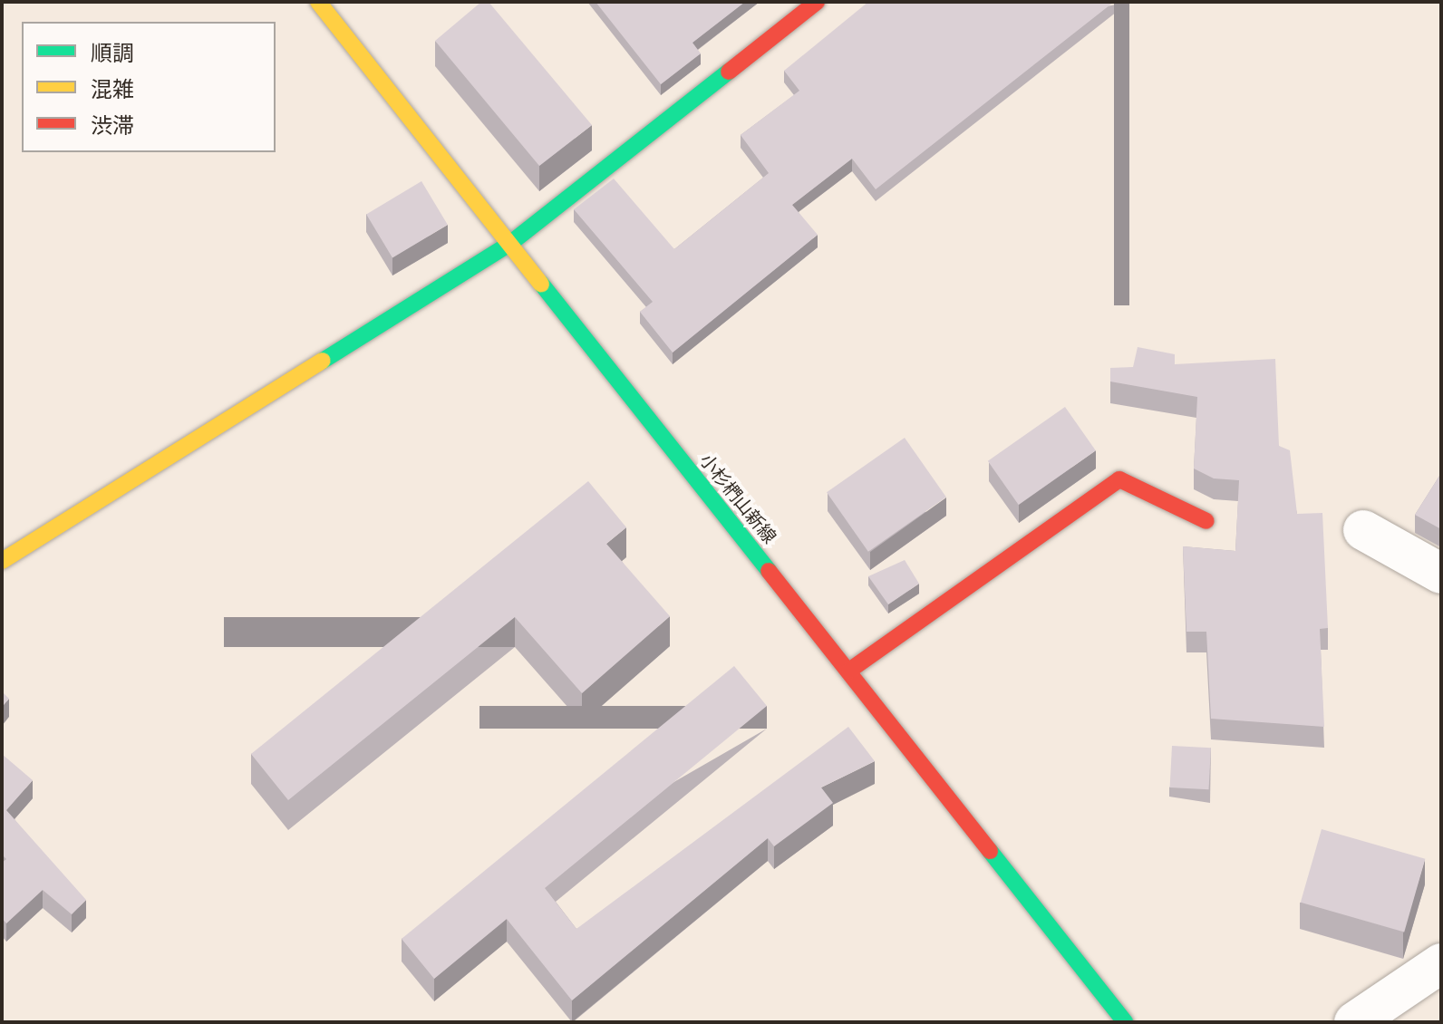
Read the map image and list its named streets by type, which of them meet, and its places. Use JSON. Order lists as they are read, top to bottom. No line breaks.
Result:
{"streets":{"street":["小杉椚山新線"]},"legend":["順調","混雑","渋滞"]}
